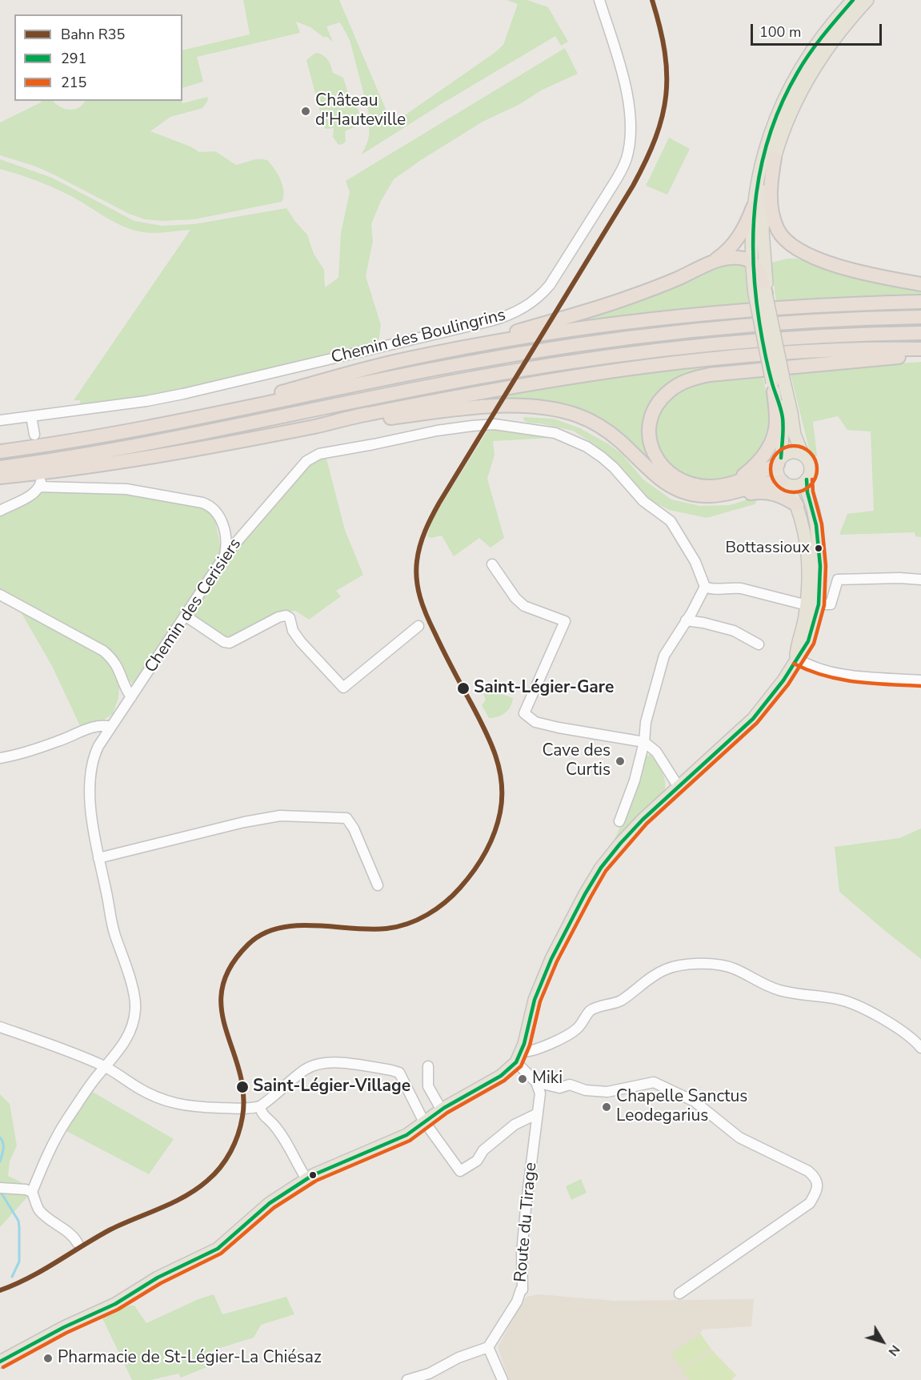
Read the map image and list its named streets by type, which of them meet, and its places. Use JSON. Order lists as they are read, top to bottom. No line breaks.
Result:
{"streets":{"street":["Chemin des Boulingrins","Chemin des Cerisiers","Route du Tirage"]},"places":["Château d'Hauteville","Bottassioux","Saint-Légier-Gare","Cave des Curtis","Miki","Saint-Légier-Village","Chapelle Sanctus Leodegarius","Pharmacie de St-Légier-La Chiésaz"],"lines":["rail line R35","transit line 291","transit line 215"],"legend":["Bahn R35","291","215"],"scale_bar":"100 m","north":"bottom right"}
